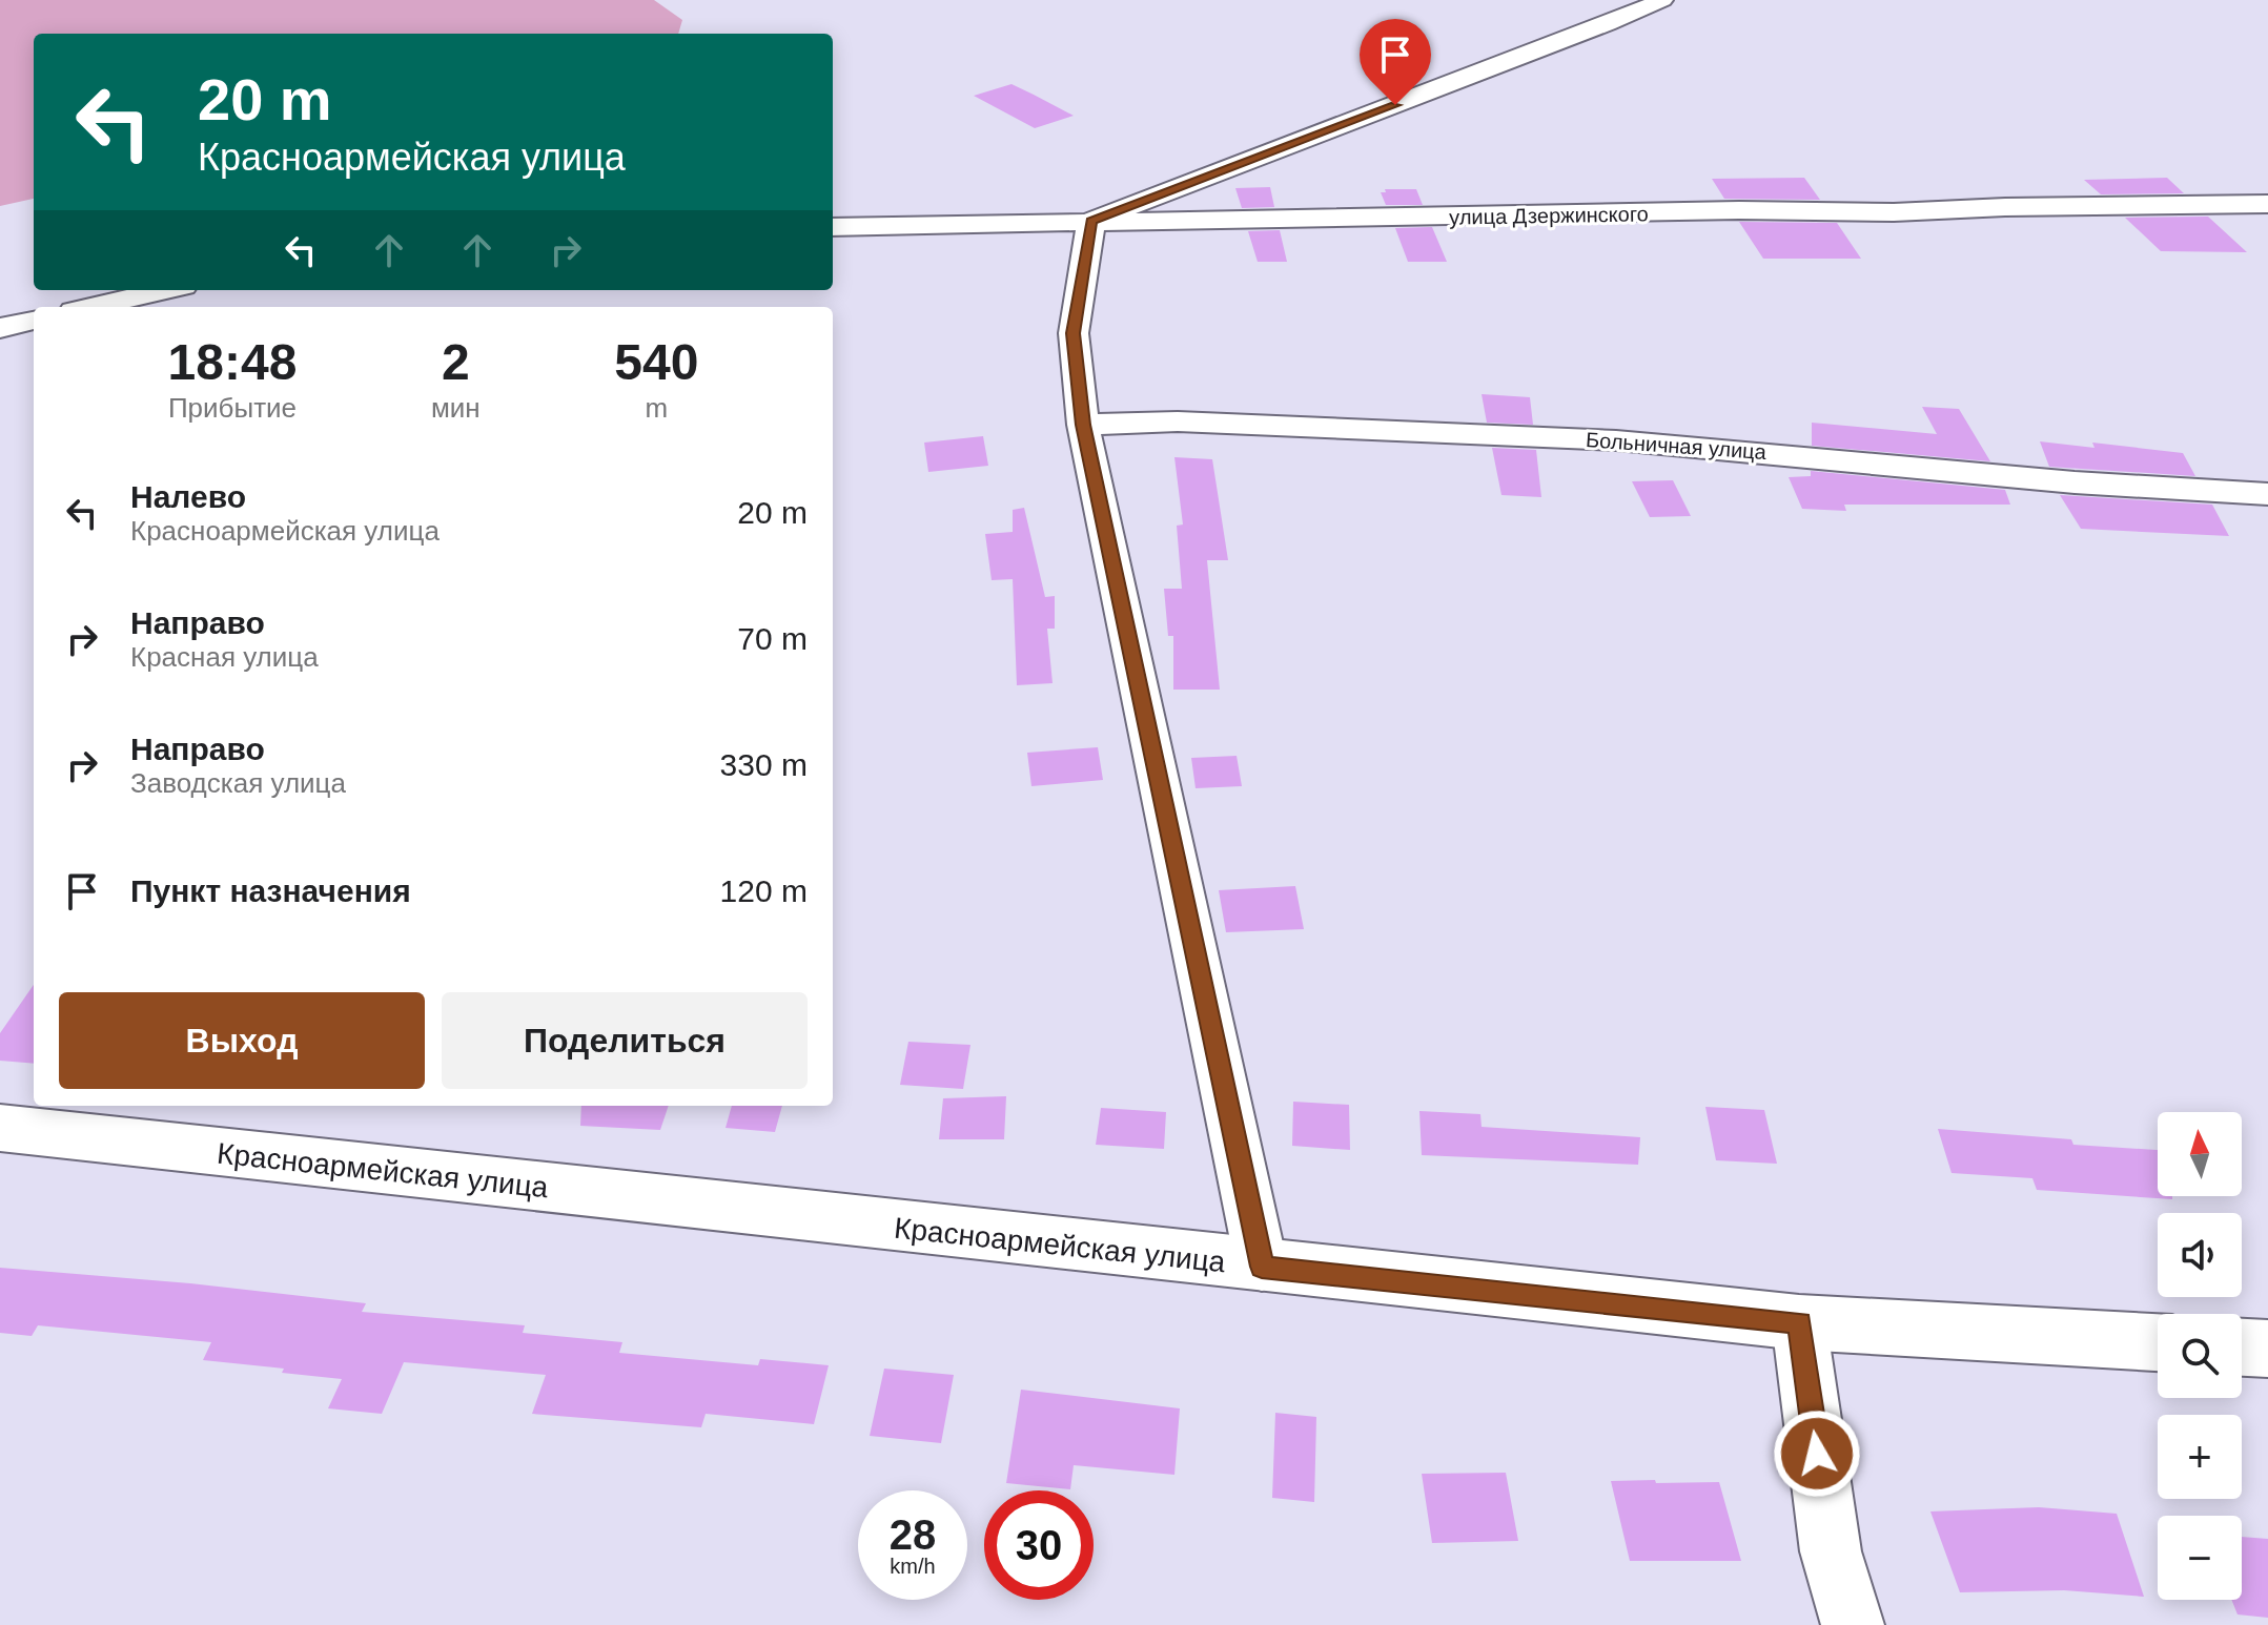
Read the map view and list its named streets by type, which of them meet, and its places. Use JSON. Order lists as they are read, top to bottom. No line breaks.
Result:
{"streets":{"main road":["Красноармейская улица"],"street":["улица Дзержинского","Больничная улица"]},"north":"top","page":{"turn":["20 m","Красноармейская улица"],"eta":["18:48","Прибытие","2","мин","540","m"],"list":[{"name":"Налево","note":"Красноармейская улица","value":"20 m"},{"name":"Направо","note":"Красная улица","value":"70 m"},{"name":"Направо","note":"Заводская улица","value":"330 m"},{"name":"Пункт назначения","value":"120 m"}],"buttons":["Выход","Поделиться"],"map_buttons":["+","−"],"speed":"28 km/h","limit":"30"}}
